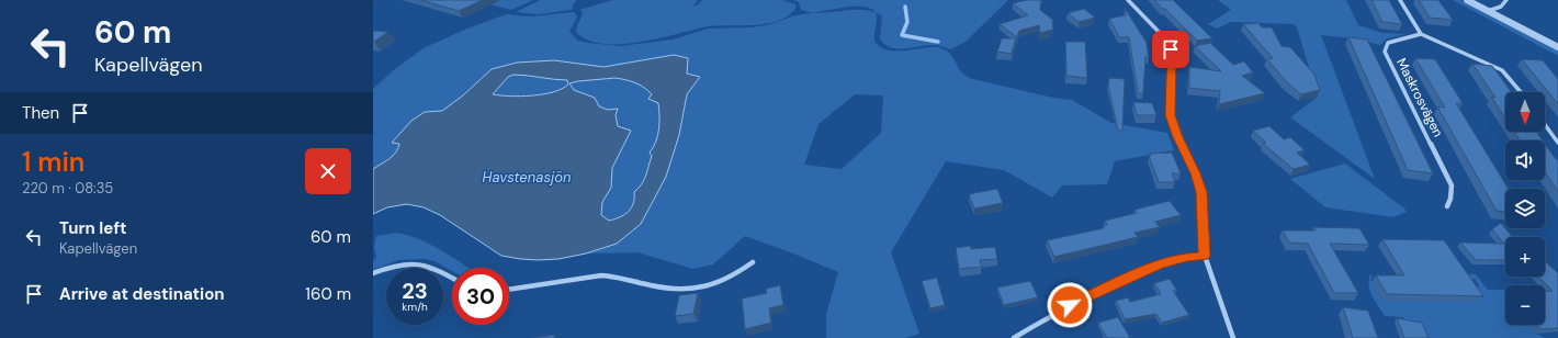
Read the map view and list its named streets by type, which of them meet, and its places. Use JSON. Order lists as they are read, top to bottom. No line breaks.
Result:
{"streets":{"street":["Maskrosvägen"]},"water":["Havstenasjön"],"north":"bottom","page":{"turn":["60 m","Kapellvägen"],"then":"Then","map_buttons":["+","−"],"heading":["1 min","220 m · 08:35"],"list":[{"name":"Turn left","note":"Kapellvägen","value":"60 m"},{"name":"Arrive at destination","value":"160 m"}],"speed":"23 km/h","limit":"30"}}
